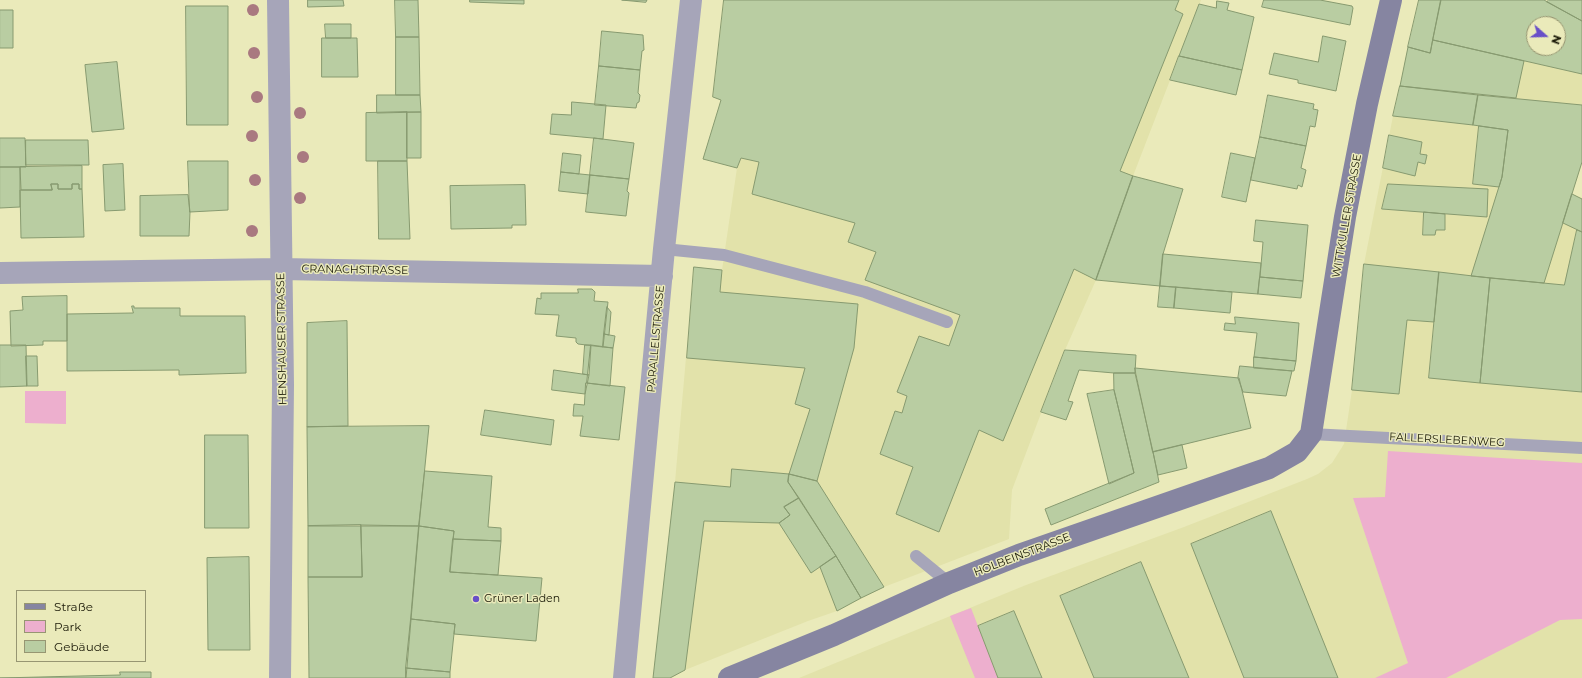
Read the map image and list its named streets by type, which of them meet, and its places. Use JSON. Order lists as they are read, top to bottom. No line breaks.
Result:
{"streets":{"main road":["WITTKULLER STRASSE","HOLBEINSTRASSE"],"street":["CRANACHSTRASSE","HENSHAUSER STRASSE","PARALLELSTRASSE"],"lane":["FALLERSLEBENWEG"]},"crossings":[["WITTKULLER STRASSE","FALLERSLEBENWEG"],["WITTKULLER STRASSE","HOLBEINSTRASSE"],["CRANACHSTRASSE","HENSHAUSER STRASSE"],["CRANACHSTRASSE","PARALLELSTRASSE"],["FALLERSLEBENWEG","HOLBEINSTRASSE"]],"places":["Grüner Laden"],"legend":["Straße","Park","Gebäude"],"north":"right"}
